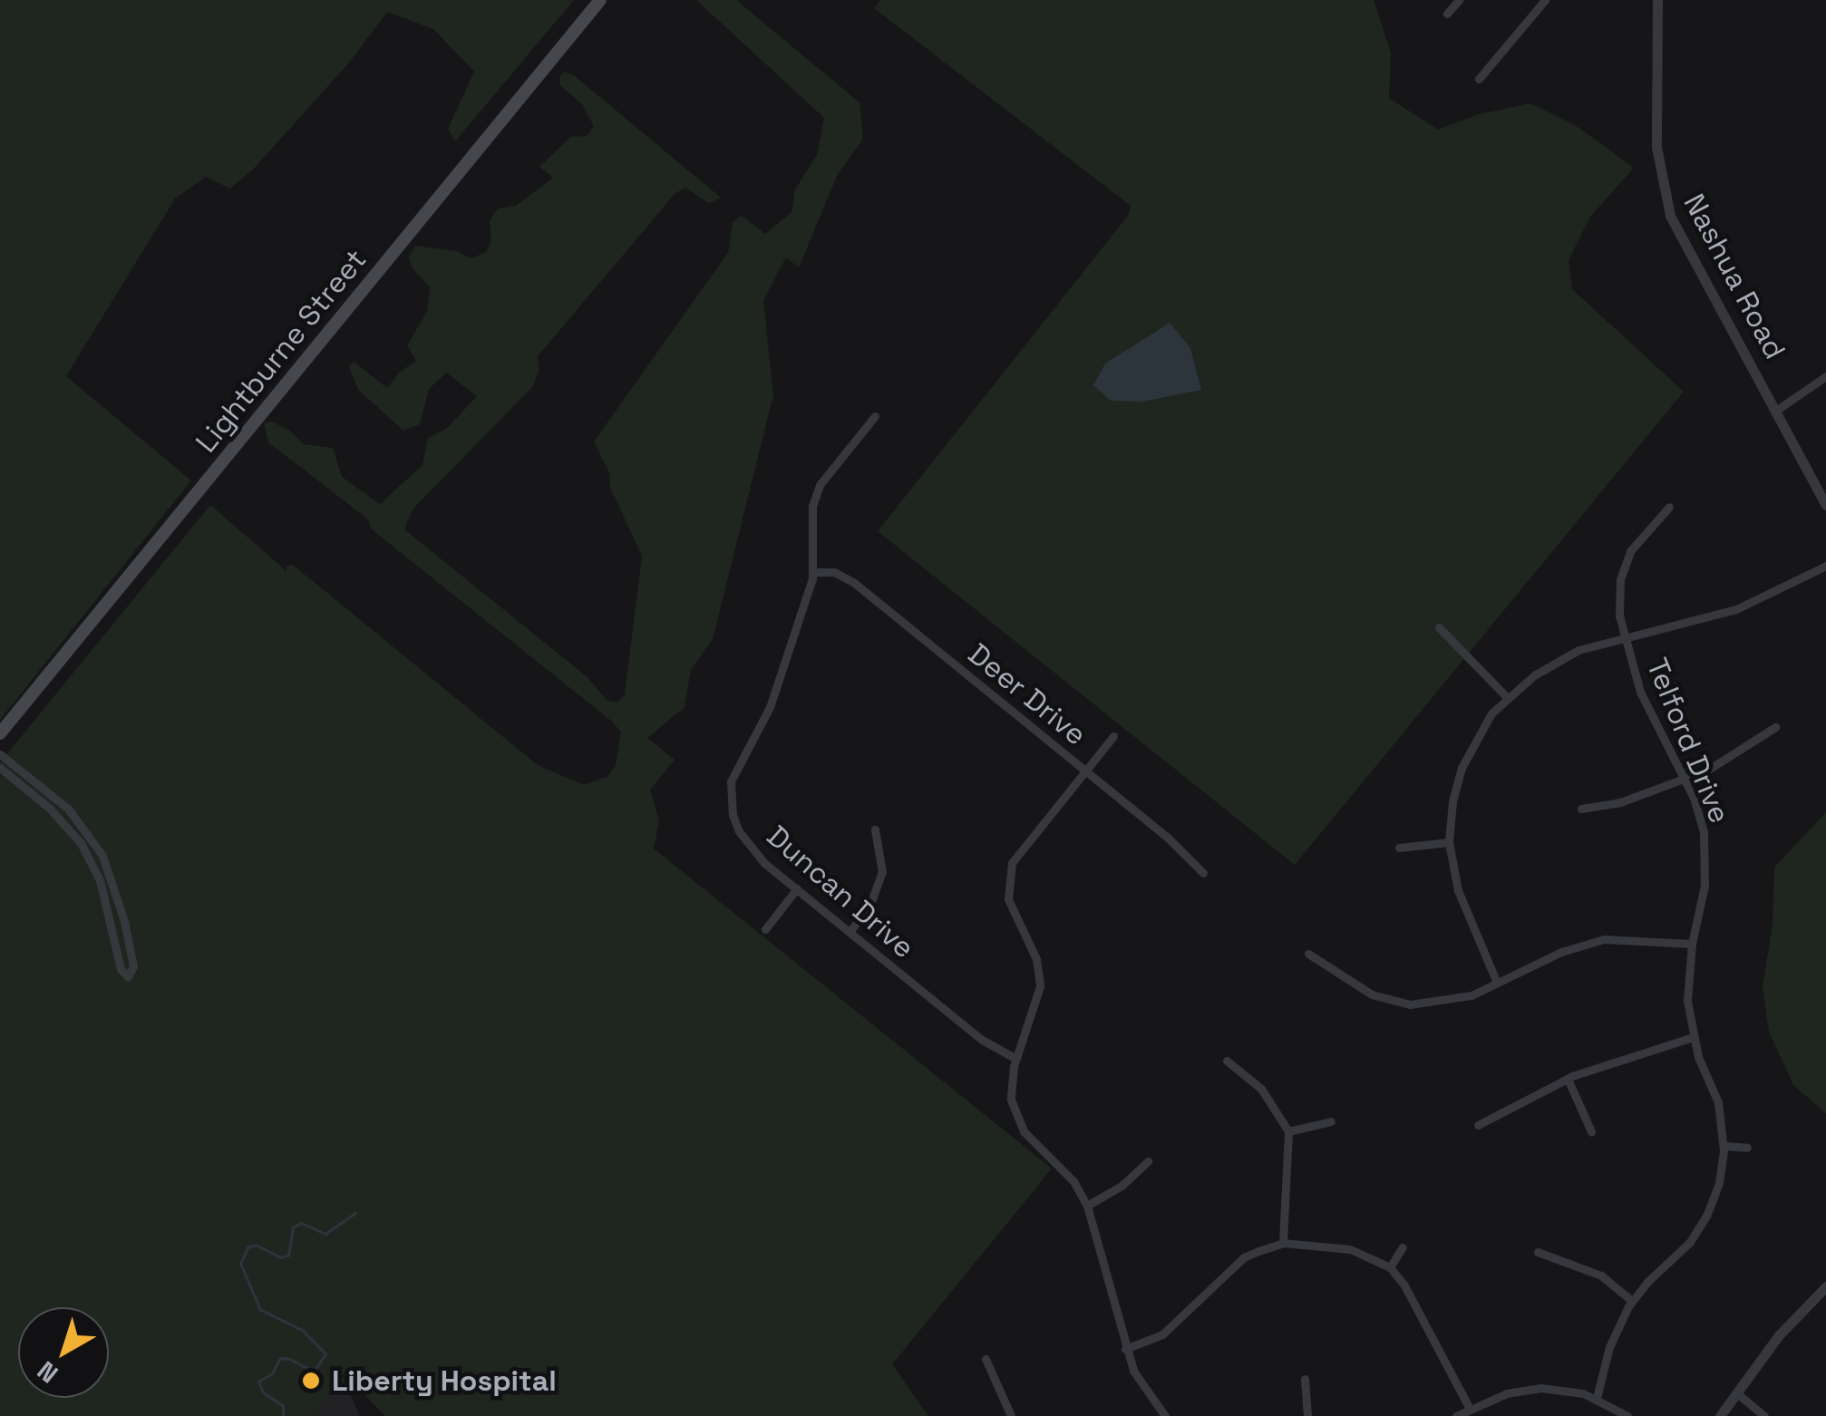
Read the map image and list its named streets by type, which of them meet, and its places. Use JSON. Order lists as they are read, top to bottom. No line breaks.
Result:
{"streets":{"main road":["Lightburne Street"],"street":["Nashua Road","Deer Drive","Telford Drive","Duncan Drive"]},"crossings":[["Deer Drive","Duncan Drive"]],"places":["Liberty Hospital"],"north":"bottom left"}
